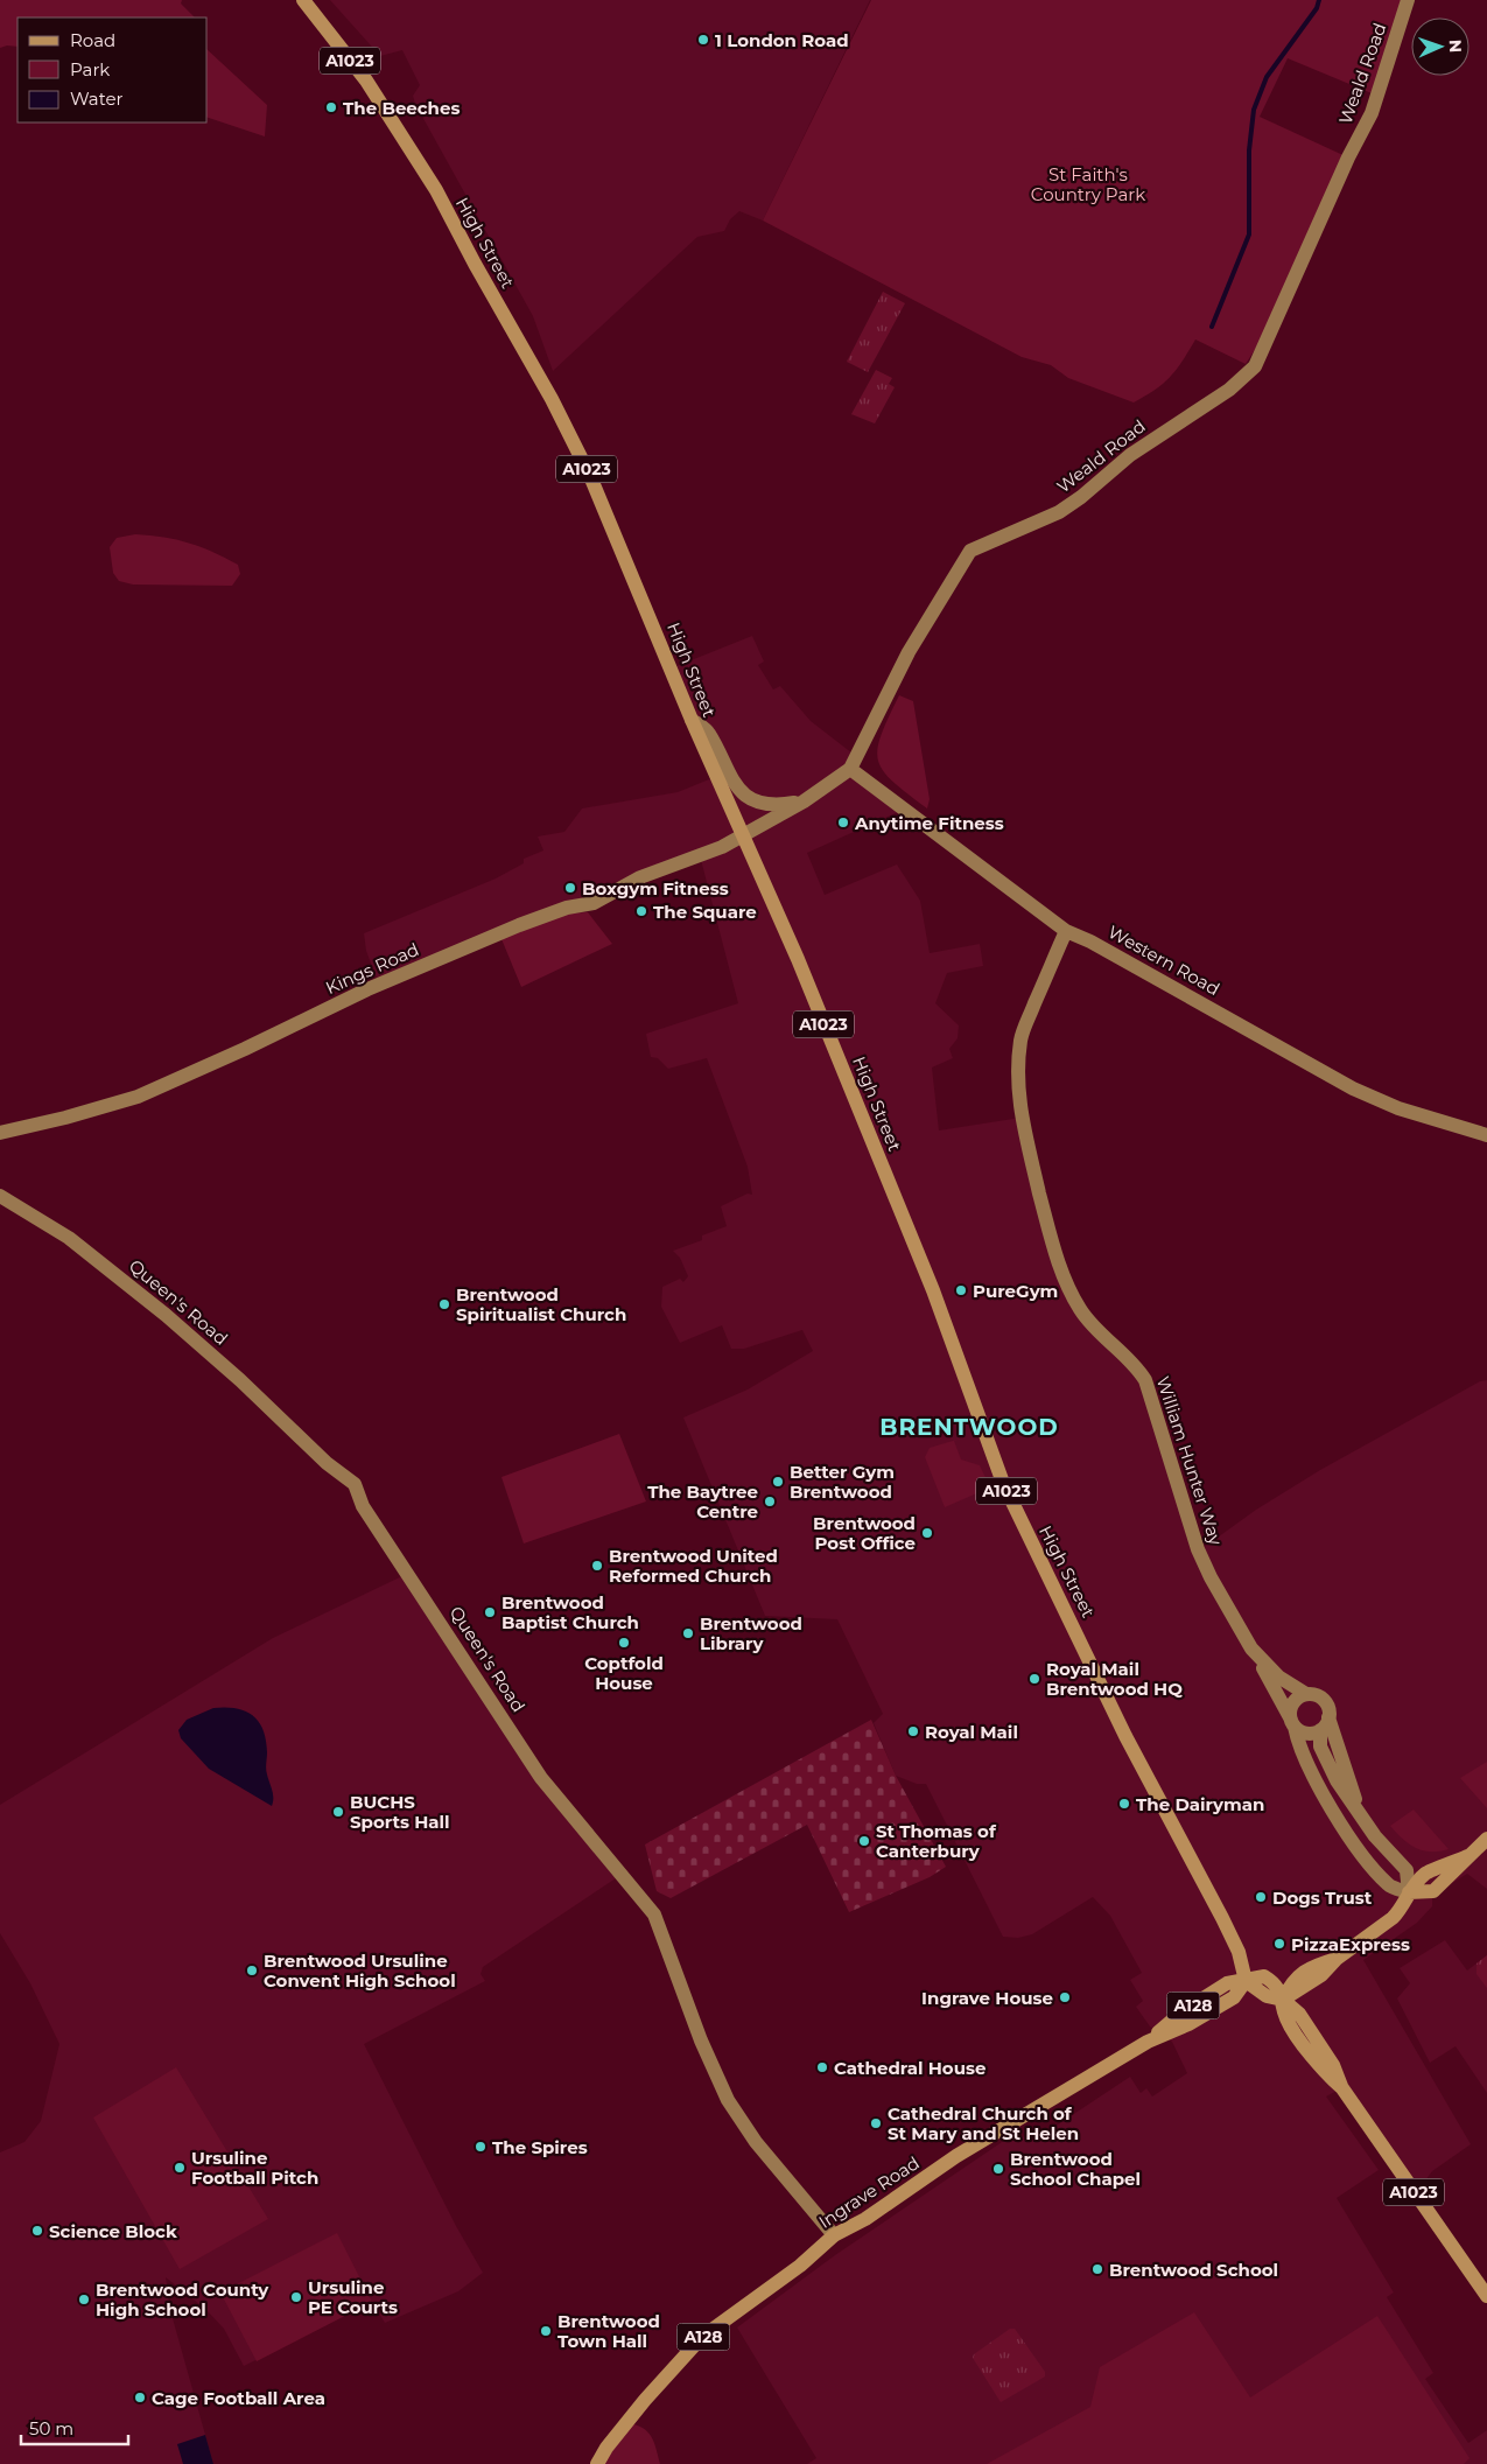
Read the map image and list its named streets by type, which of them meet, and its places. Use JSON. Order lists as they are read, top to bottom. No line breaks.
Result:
{"streets":{"main road":["A1023","High Street","A128","Ingrave Road"],"street":["Weald Road","Western Road","Kings Road","Queen's Road","William Hunter Way"]},"crossings":[["Weald Road","High Street"],["Weald Road","Western Road"],["Weald Road","Kings Road"],["High Street","Kings Road"],["High Street","Ingrave Road"],["Western Road","William Hunter Way"],["Queen's Road","Ingrave Road"]],"districts":["BRENTWOOD"],"parks":["St Faith's Country Park"],"places":["1 London Road","The Beeches","Anytime Fitness","Boxgym Fitness","The Square","PureGym","Brentwood Spiritualist Church","Better Gym Brentwood","The Baytree Centre","Brentwood Post Office","Brentwood United Reformed Church","Brentwood Baptist Church","Brentwood Library","Coptfold House","Royal Mail Brentwood HQ","Royal Mail","The Dairyman","BUCHS Sports Hall","St Thomas of Canterbury","Dogs Trust","PizzaExpress","Brentwood Ursuline Convent High School","Ingrave House","Cathedral House","Cathedral Church of St Mary and St Helen","The Spires","Ursuline Football Pitch","Brentwood School Chapel","Science Block","Brentwood School","Ursuline PE Courts","Brentwood County High School","Brentwood Town Hall","Cage Football Area"],"legend":["Road","Park","Water"],"scale_bar":"50 m","north":"right"}
